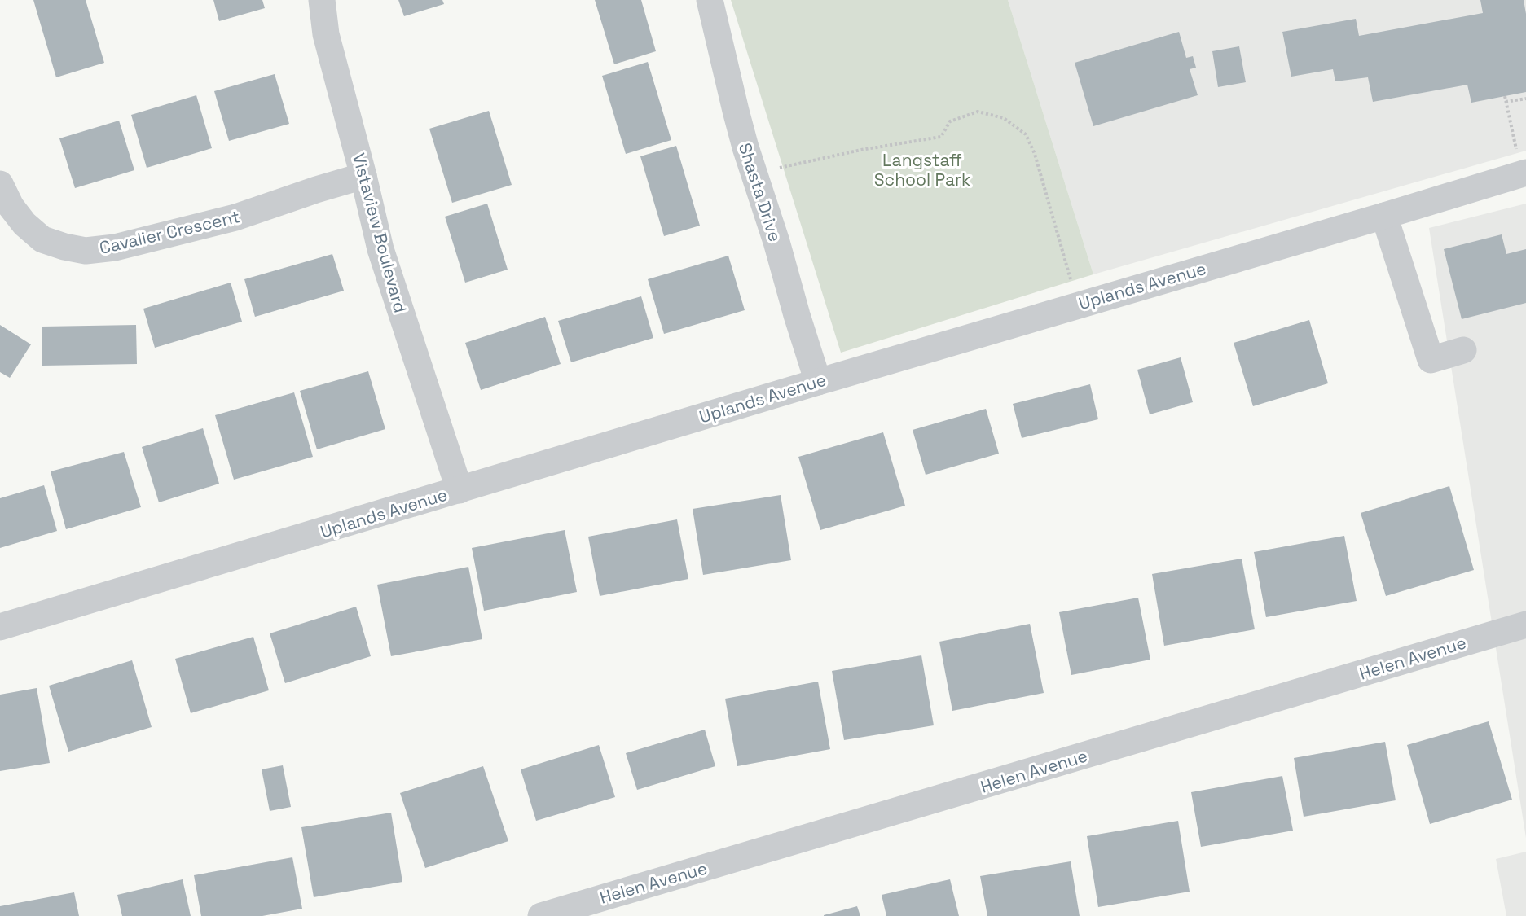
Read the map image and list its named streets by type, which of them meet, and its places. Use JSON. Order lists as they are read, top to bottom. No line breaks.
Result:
{"streets":{"street":["Shasta Drive","Cavalier Crescent","Vistaview Boulevard","Uplands Avenue","Helen Avenue"]},"crossings":[["Shasta Drive","Uplands Avenue"],["Cavalier Crescent","Vistaview Boulevard"],["Vistaview Boulevard","Uplands Avenue"]],"parks":["Langstaff School Park"]}
